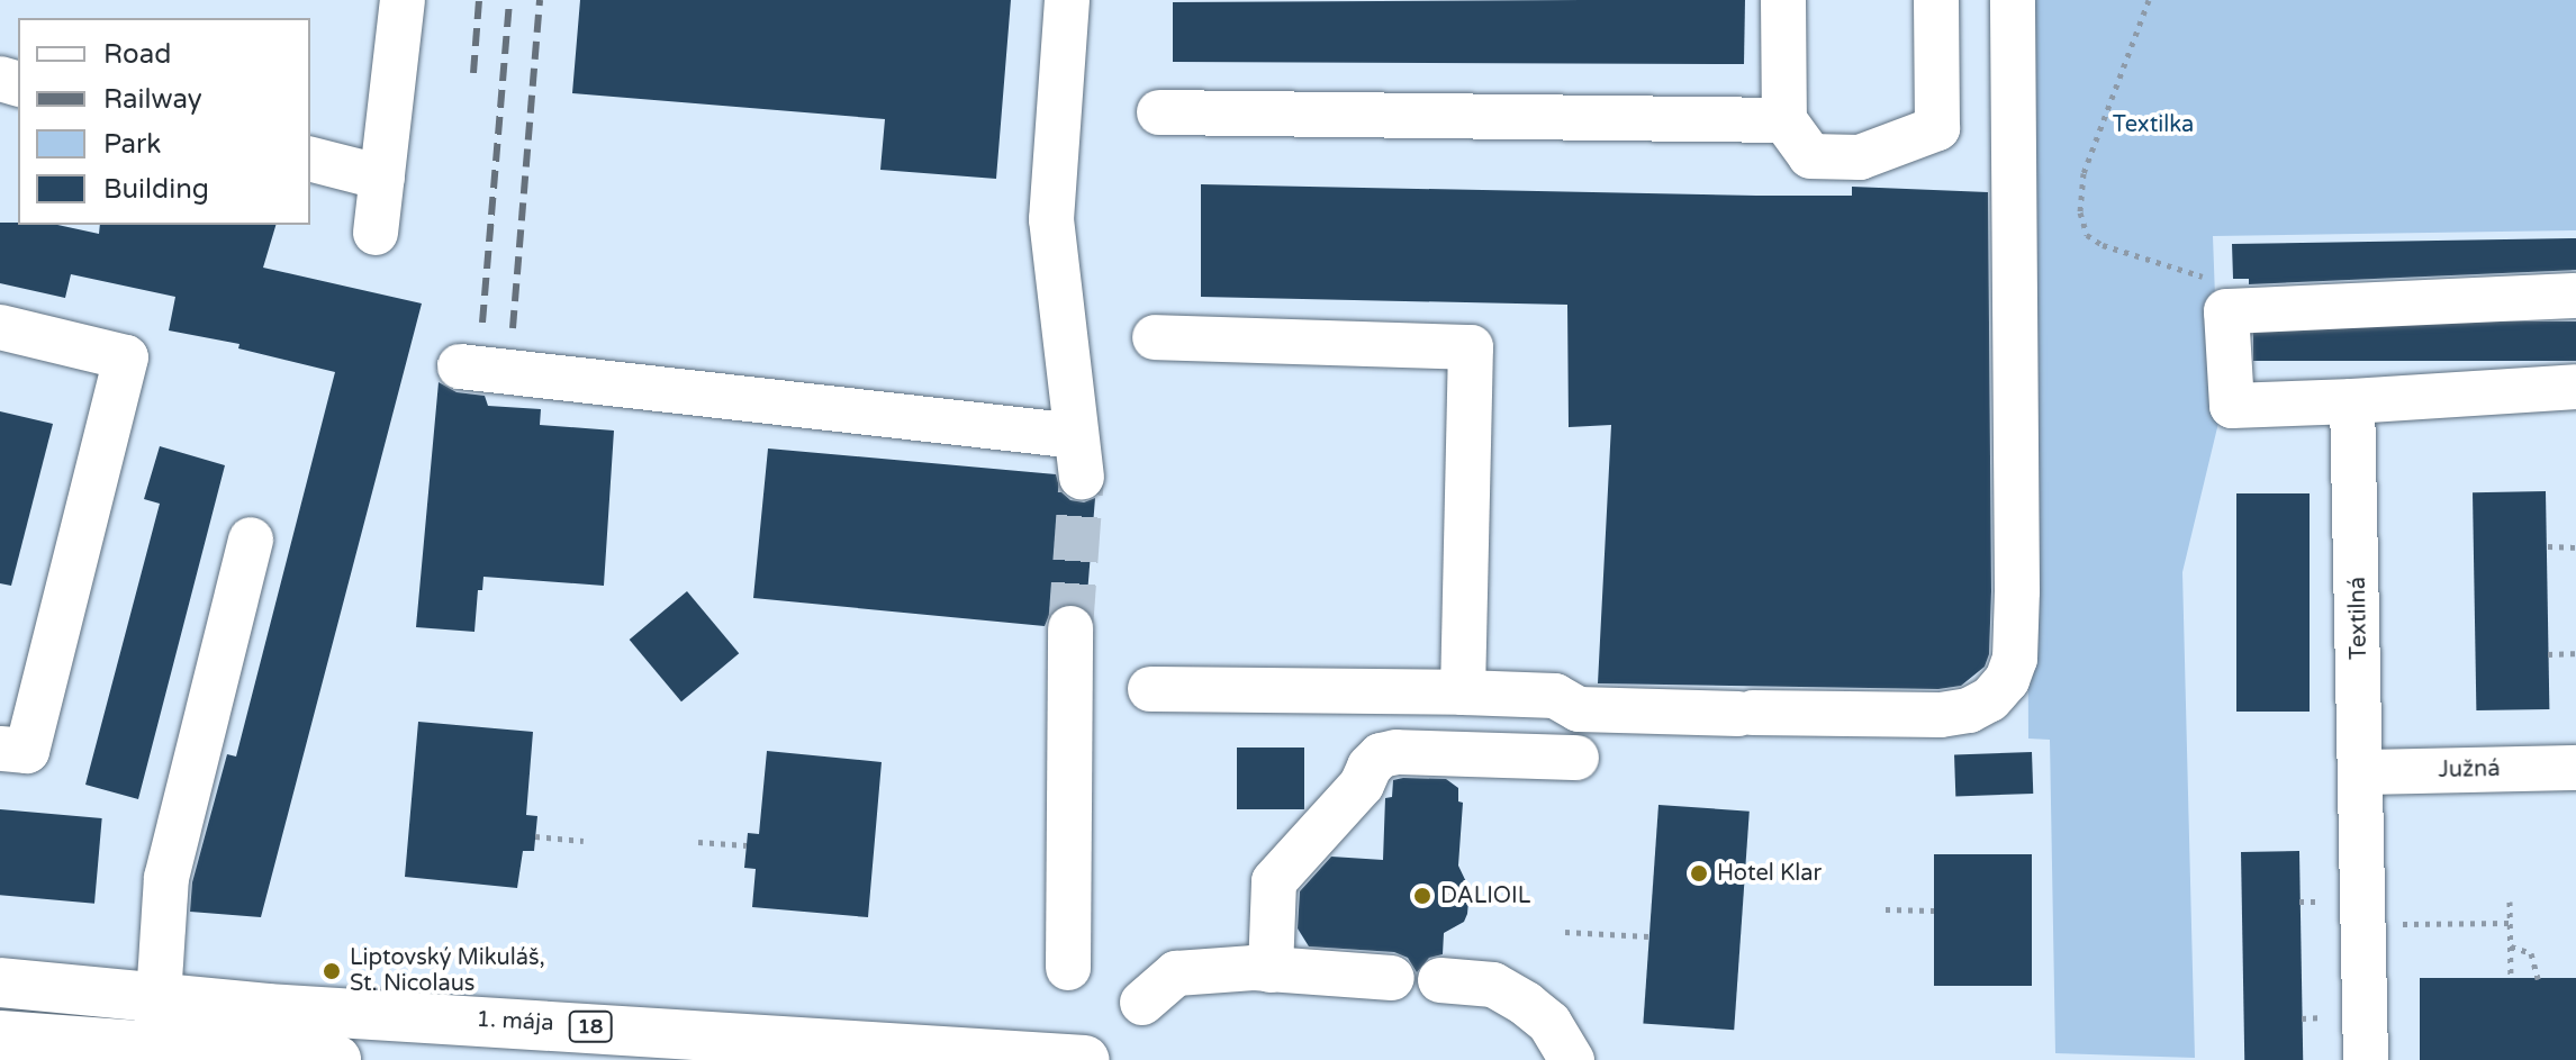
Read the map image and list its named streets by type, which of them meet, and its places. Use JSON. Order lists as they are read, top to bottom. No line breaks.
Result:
{"streets":{"main road":["1. mája","18"],"street":["Textilná","Južná"]},"crossings":[["Textilná","Južná"]],"parks":["Textilka"],"places":["Hotel Klar","DALIOIL","Liptovský Mikuláš, St. Nicolaus"],"legend":["Road","Railway","Park","Building"]}
